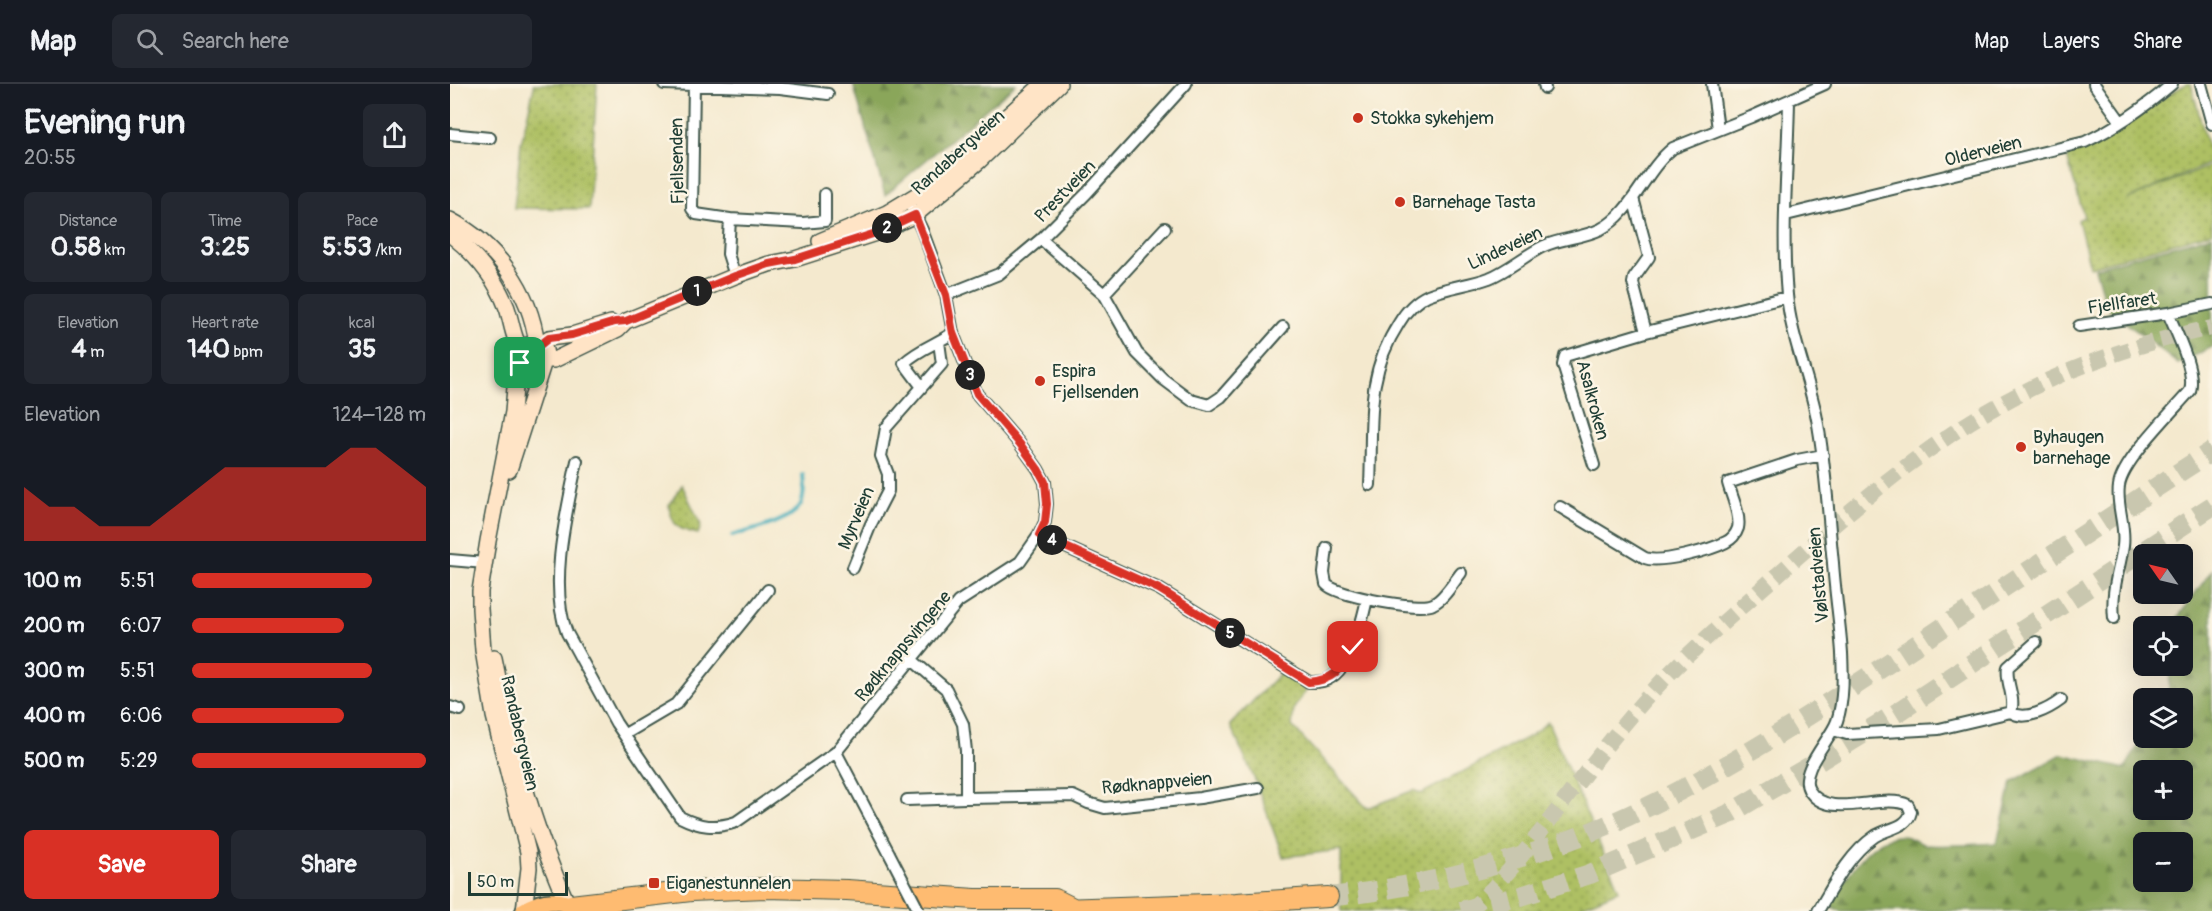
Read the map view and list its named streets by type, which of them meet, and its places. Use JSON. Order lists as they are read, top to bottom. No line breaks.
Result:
{"streets":{"main road":["Randabergveien"],"street":["Olderveien","Fjellsenden","Prestveien","Lindeveien","Fjellfaret","Asalkroken","Myrveien","Vølstadveien","Rødknappsvingene","Rødknappveien"]},"crossings":[["Olderveien","Vølstadveien"],["Randabergveien","Rødknappsvingene"],["Prestveien","Rødknappsvingene"],["Lindeveien","Vølstadveien"],["Asalkroken","Vølstadveien"]],"places":{"other":["Stokka sykehjem","Barnehage Tasta","Espira Fjellsenden","Byhaugen barnehage"],"transit":["Eiganestunnelen"]},"scale_bar":"50 m","north":"top left","page":{"header":"Map","search":"Search here","nav":["Map","Layers","Share"],"heading":["Evening run","20:55"],"stats":[["Distance","0.58 km"],["Time","3:25"],["Pace","5:53 /km"],["Elevation","4 m"],["Heart rate","140 bpm"],["kcal","35"]],"pins":["2","1","3","4","5"],"chart":["Elevation","124–128 m"],"map_buttons":["+","−"],"list":[{"name":"100 m","note":"5:51"},{"name":"200 m","note":"6:07"},{"name":"300 m","note":"5:51"},{"name":"400 m","note":"6:06"},{"name":"500 m","note":"5:29"}],"buttons":["Save","Share"],"scale":"50 m"}}
